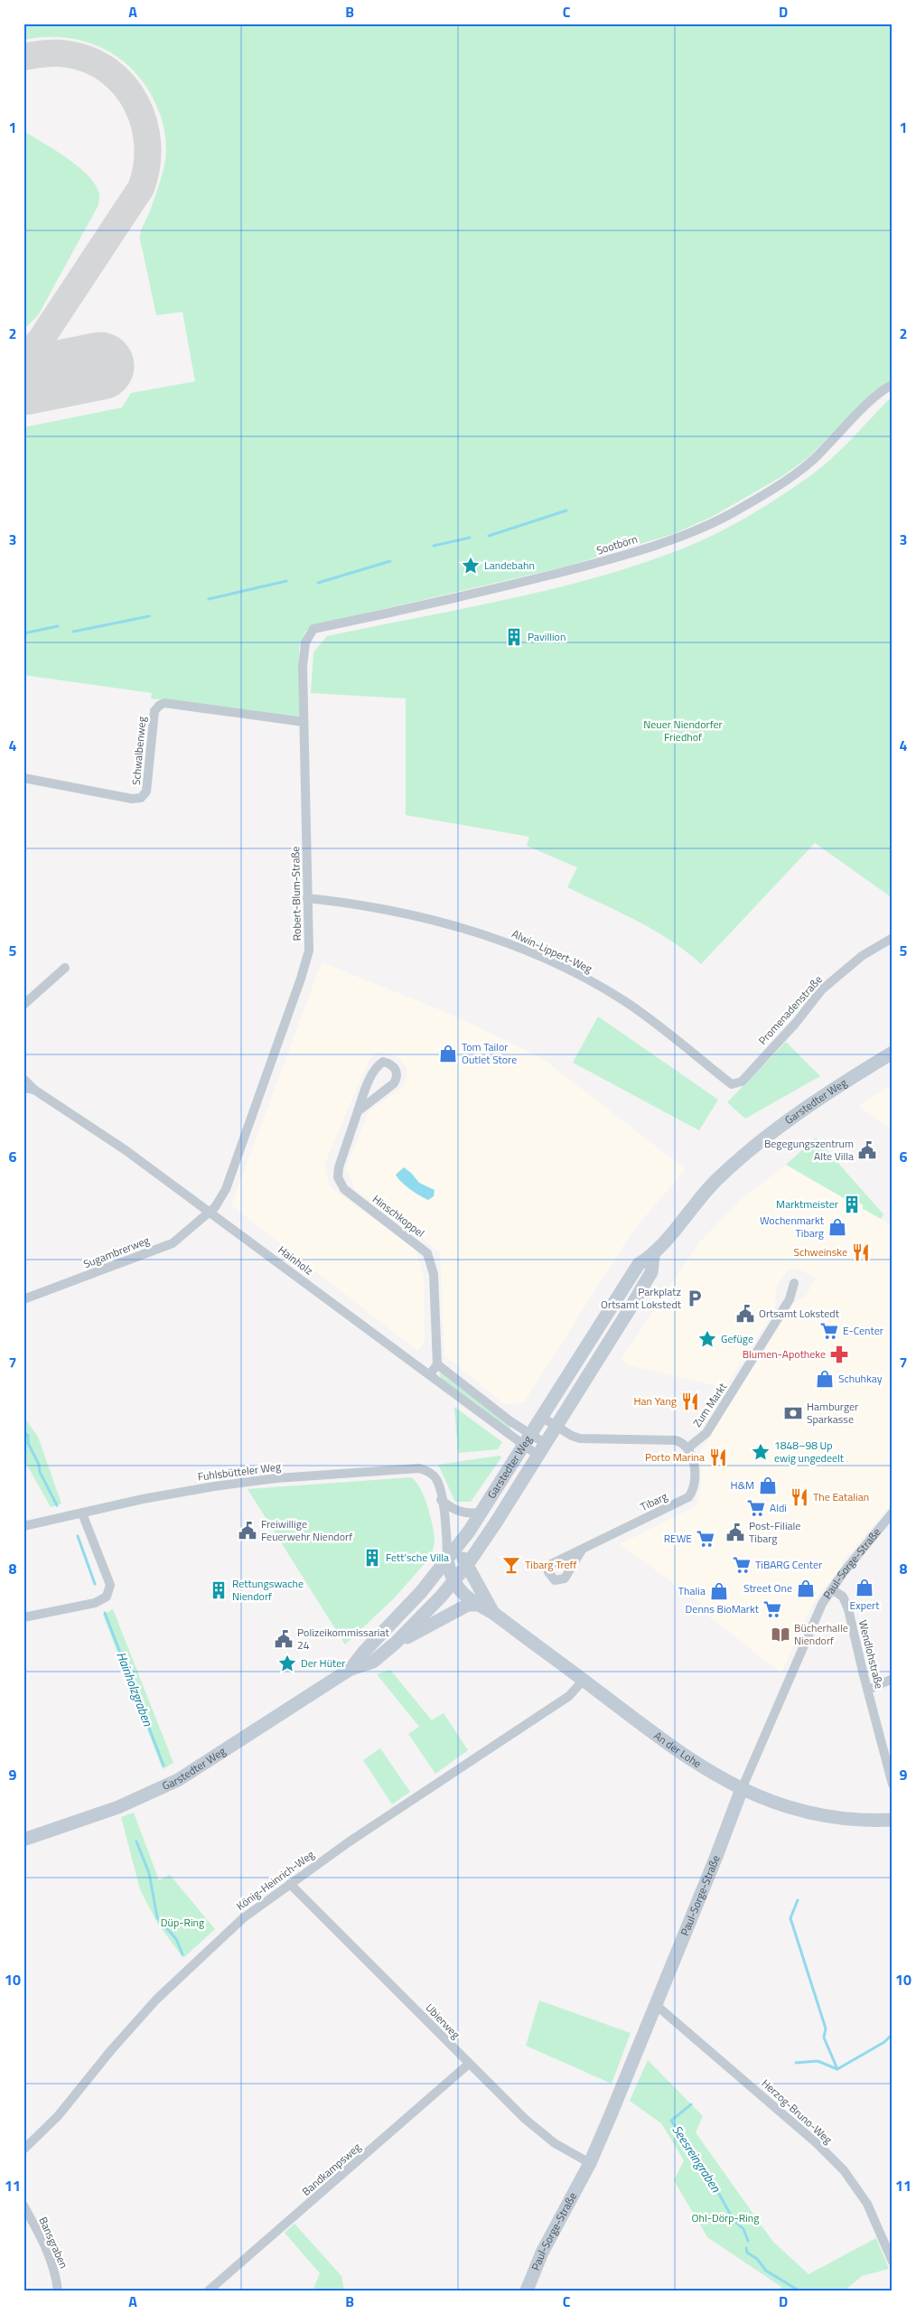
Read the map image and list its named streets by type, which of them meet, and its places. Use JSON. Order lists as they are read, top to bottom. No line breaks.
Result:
{"streets":{"main road":["Garstedter Weg","Paul-Sorge-Straße","An der Lohe"],"street":["Sootbörn","Schwalbenweg","Robert-Blum-Straße","Alwin-Lippert-Weg","Promenadenstraße","Hinschkoppel","Sugambrerweg","Hainholz","Zum Markt","Fuhlsbütteler Weg","Tibarg","Wendlohstraße","König-Heinrich-Weg","Ubierweg","Herzog-Bruno-Weg","Bandkampsweg","Bansgraben"]},"crossings":[["Sootbörn","Robert-Blum-Straße"],["Schwalbenweg","Robert-Blum-Straße"],["Robert-Blum-Straße","Alwin-Lippert-Weg"],["Robert-Blum-Straße","Sugambrerweg"],["Robert-Blum-Straße","Hainholz"],["Alwin-Lippert-Weg","Promenadenstraße"],["Garstedter Weg","Hainholz"],["Garstedter Weg","Fuhlsbütteler Weg"],["Garstedter Weg","An der Lohe"],["Hinschkoppel","Hainholz"],["Sugambrerweg","Hainholz"],["Zum Markt","Tibarg"],["Fuhlsbütteler Weg","An der Lohe"],["Paul-Sorge-Straße","Wendlohstraße"],["Paul-Sorge-Straße","An der Lohe"],["Paul-Sorge-Straße","Ubierweg"],["Paul-Sorge-Straße","Herzog-Bruno-Weg"],["An der Lohe","König-Heinrich-Weg"],["König-Heinrich-Weg","Ubierweg"],["Ubierweg","Bandkampsweg"]],"water":["Hainholzgraben","Seesreingraben"],"parks":["Neuer Niendorfer Friedhof","Düp-Ring","Ohl-Dörp-Ring"],"places":{"place":["Landebahn","Gefüge","1848–98 Up ewig ungedeelt","Der Hüter"],"building":["Pavillion","Marktmeister","Fett'sche Villa","Rettungswache Niendorf"],"shop":["Tom Tailor Outlet Store","Wochenmarkt Tibarg","Schuhkay","H&M","Expert","Street One","Thalia"],"public building":["Begegungszentrum Alte Villa","Ortsamt Lokstedt","Freiwillige Feuerwehr Niendorf","Post-Filiale Tibarg","Polizeikommissariat 24"],"restaurant":["Schweinske","Han Yang","Porto Marina","The Eatalian"],"parking":["Parkplatz Ortsamt Lokstedt"],"supermarket":["E-Center","Aldi","REWE","TiBARG Center","Denns BioMarkt"],"pharmacy":["Blumen-Apotheke"],"bank":["Hamburger Sparkasse"],"bar":["Tibarg Treff"],"library":["Bücherhalle Niendorf"]},"grid":{"columns":["A","B","C","D"],"rows":["1","2","3","4","5","6","7","8","9","10","11"]}}
